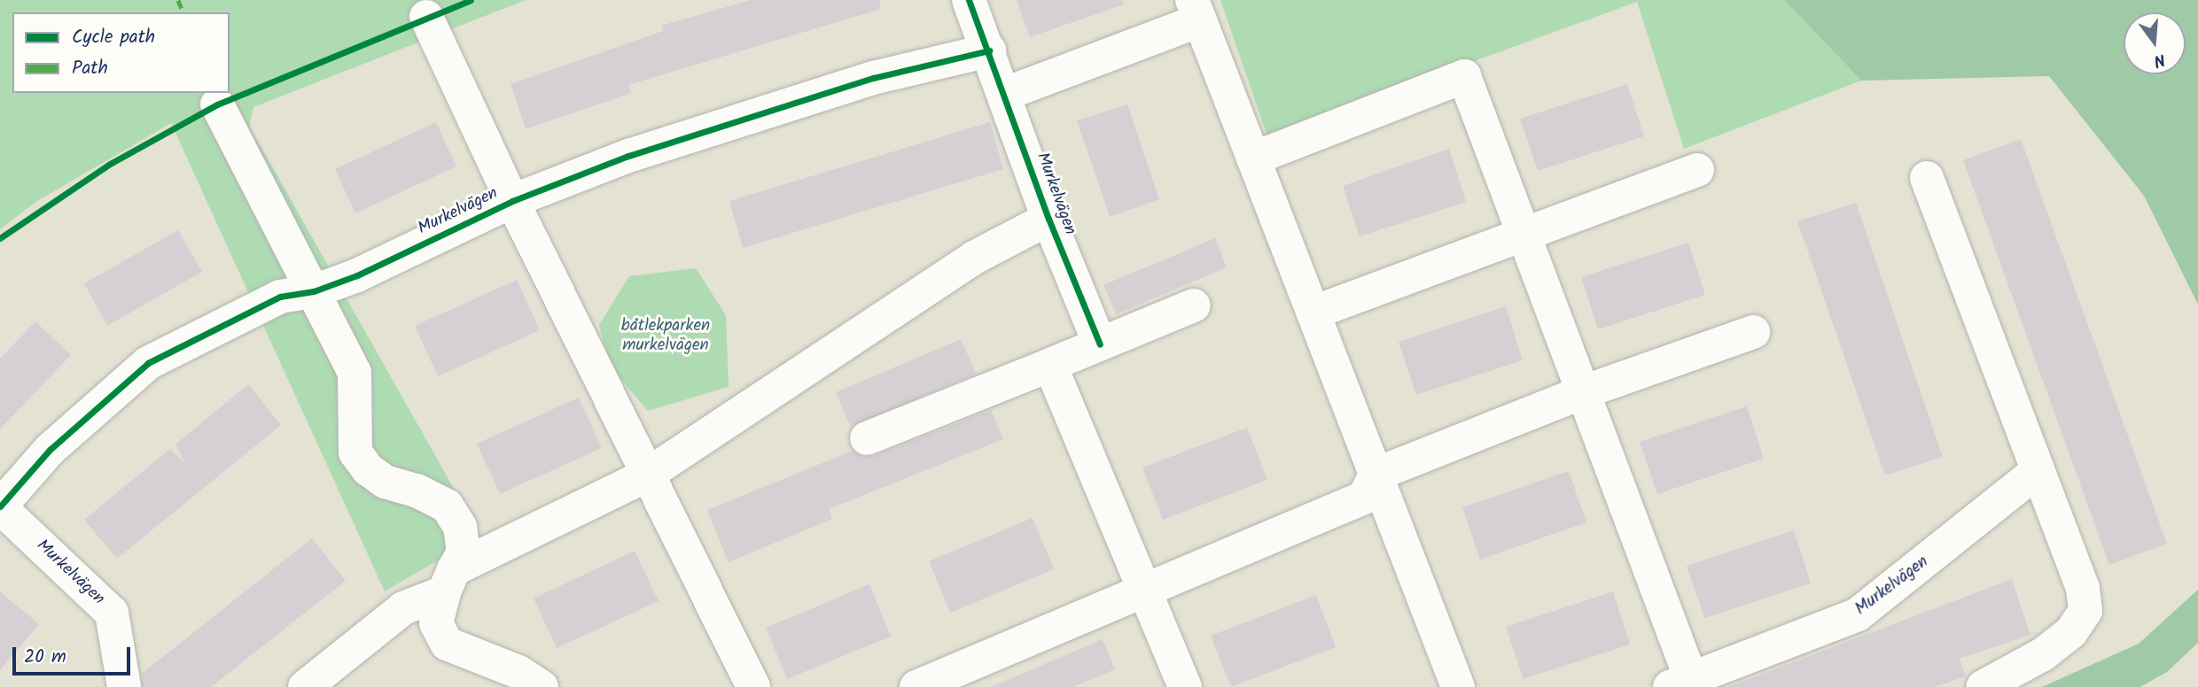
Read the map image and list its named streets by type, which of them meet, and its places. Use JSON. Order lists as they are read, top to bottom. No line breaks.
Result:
{"streets":{"street":["Murkelvägen"]},"parks":["båtlekparken murkelvägen"],"legend":["Cycle path","Path"],"scale_bar":"20 m","north":"bottom"}
